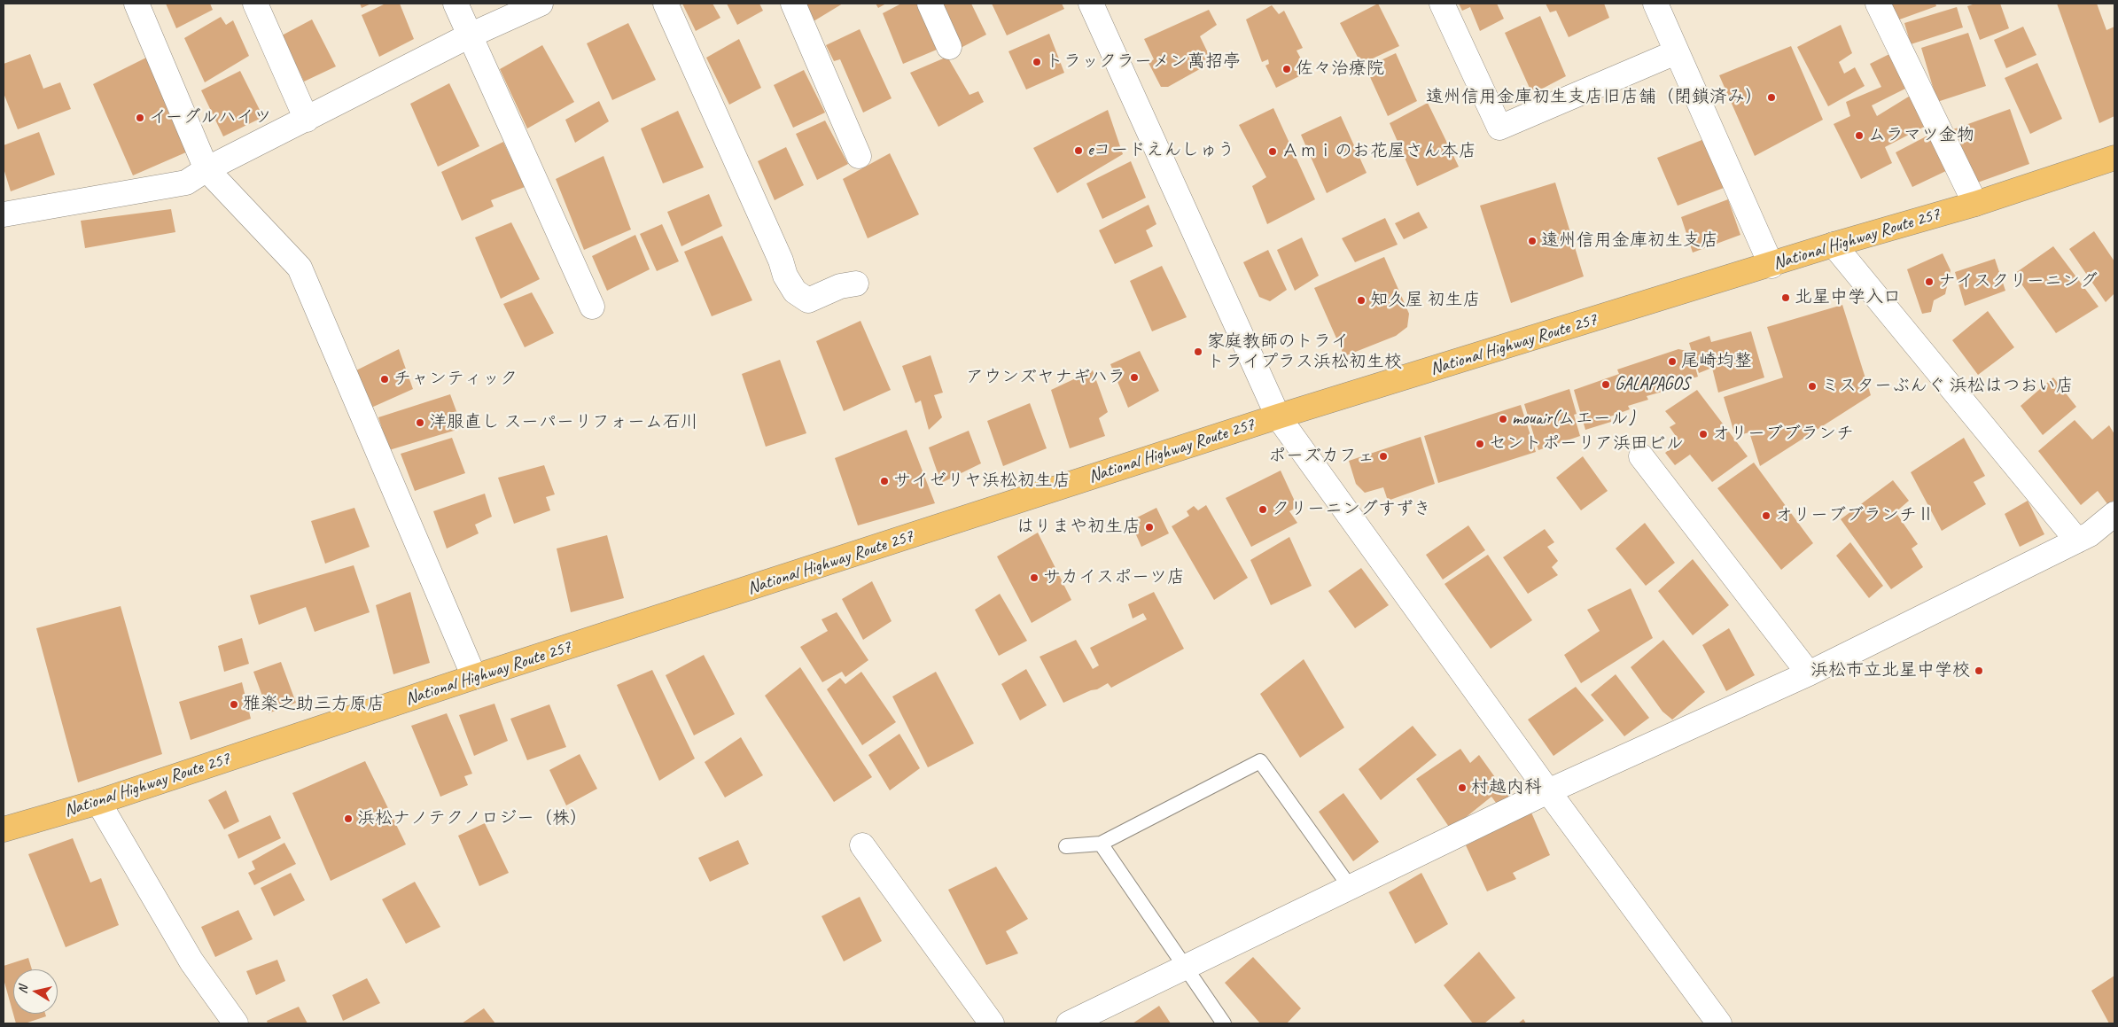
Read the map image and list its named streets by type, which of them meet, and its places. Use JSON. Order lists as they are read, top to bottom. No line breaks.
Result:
{"streets":{"highway":["National Highway Route 257"]},"places":["トラックラーメン萬招亭","佐々治療院","遠州信用金庫初生支店旧店舗（閉鎖済み）","イーグルハイツ","ムラマツ金物","eコードえんしゅう","Ａｍｉのお花屋さん本店","遠州信用金庫初生支店","ナイスクリーニング","北星中学入口","知久屋 初生店","家庭教師のトライ トライプラス浜松初生校","尾崎均整","アウンズヤナギハラ","チャンティック","GALAPAGOS","ミスターぶんぐ 浜松はつおい店","mouair(ムエール)","洋服直し スーパーリフォーム石川","オリーブブランチ","セントポーリア浜田ビル","ポーズカフェ","サイゼリヤ浜松初生店","クリーニングすずき","オリーブブランチⅡ","はりまや初生店","サカイスポーツ店","浜松市立北星中学校","雅楽之助三方原店","村越内科","浜松ナノテクノロジー（株）"],"north":"left"}
